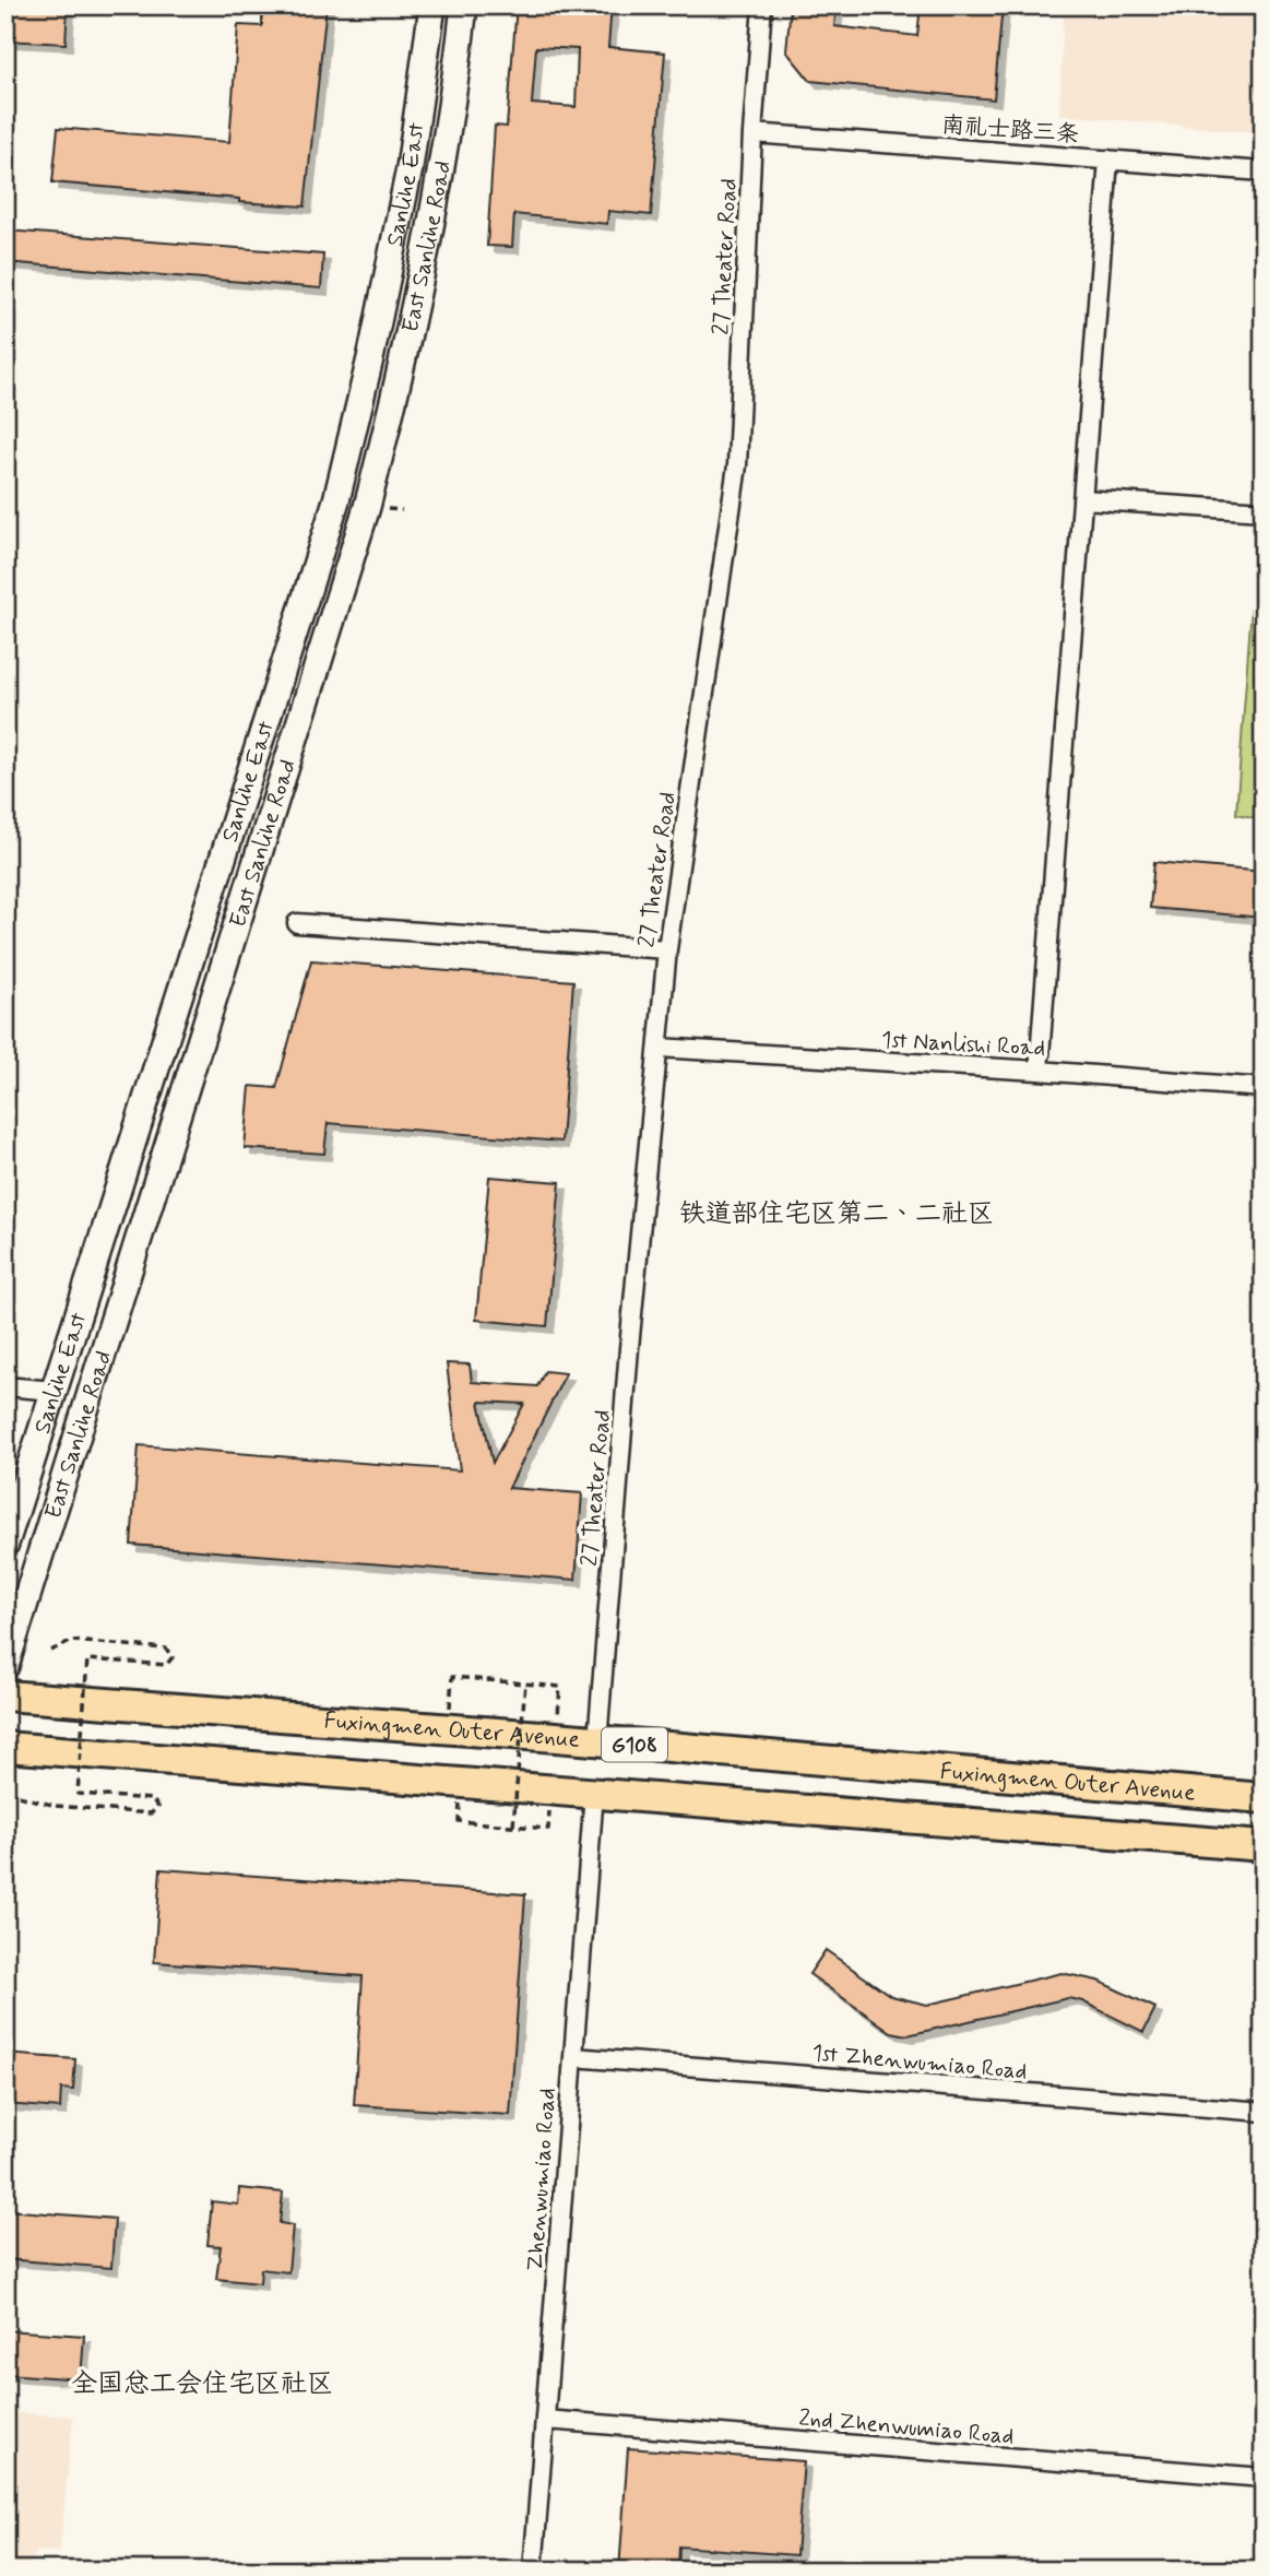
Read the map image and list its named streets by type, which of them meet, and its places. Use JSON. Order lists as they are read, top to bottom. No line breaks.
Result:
{"streets":{"highway":["Fuxingmen Outer Avenue","G108"],"main road":["Sanlihe East","East Sanlihe Road"],"street":["南礼士路三条","27 Theater Road","1st Nanlishi Road","1st Zhenwumiao Road","Zhenwumiao Road","2nd Zhenwumiao Road"]},"crossings":[["南礼士路三条","27 Theater Road"],["27 Theater Road","1st Nanlishi Road"],["27 Theater Road","Fuxingmen Outer Avenue"],["Fuxingmen Outer Avenue","Zhenwumiao Road"],["1st Zhenwumiao Road","Zhenwumiao Road"],["Zhenwumiao Road","2nd Zhenwumiao Road"]],"districts":["铁道部住宅区第二、二社区","全国总工会住宅区社区"]}
